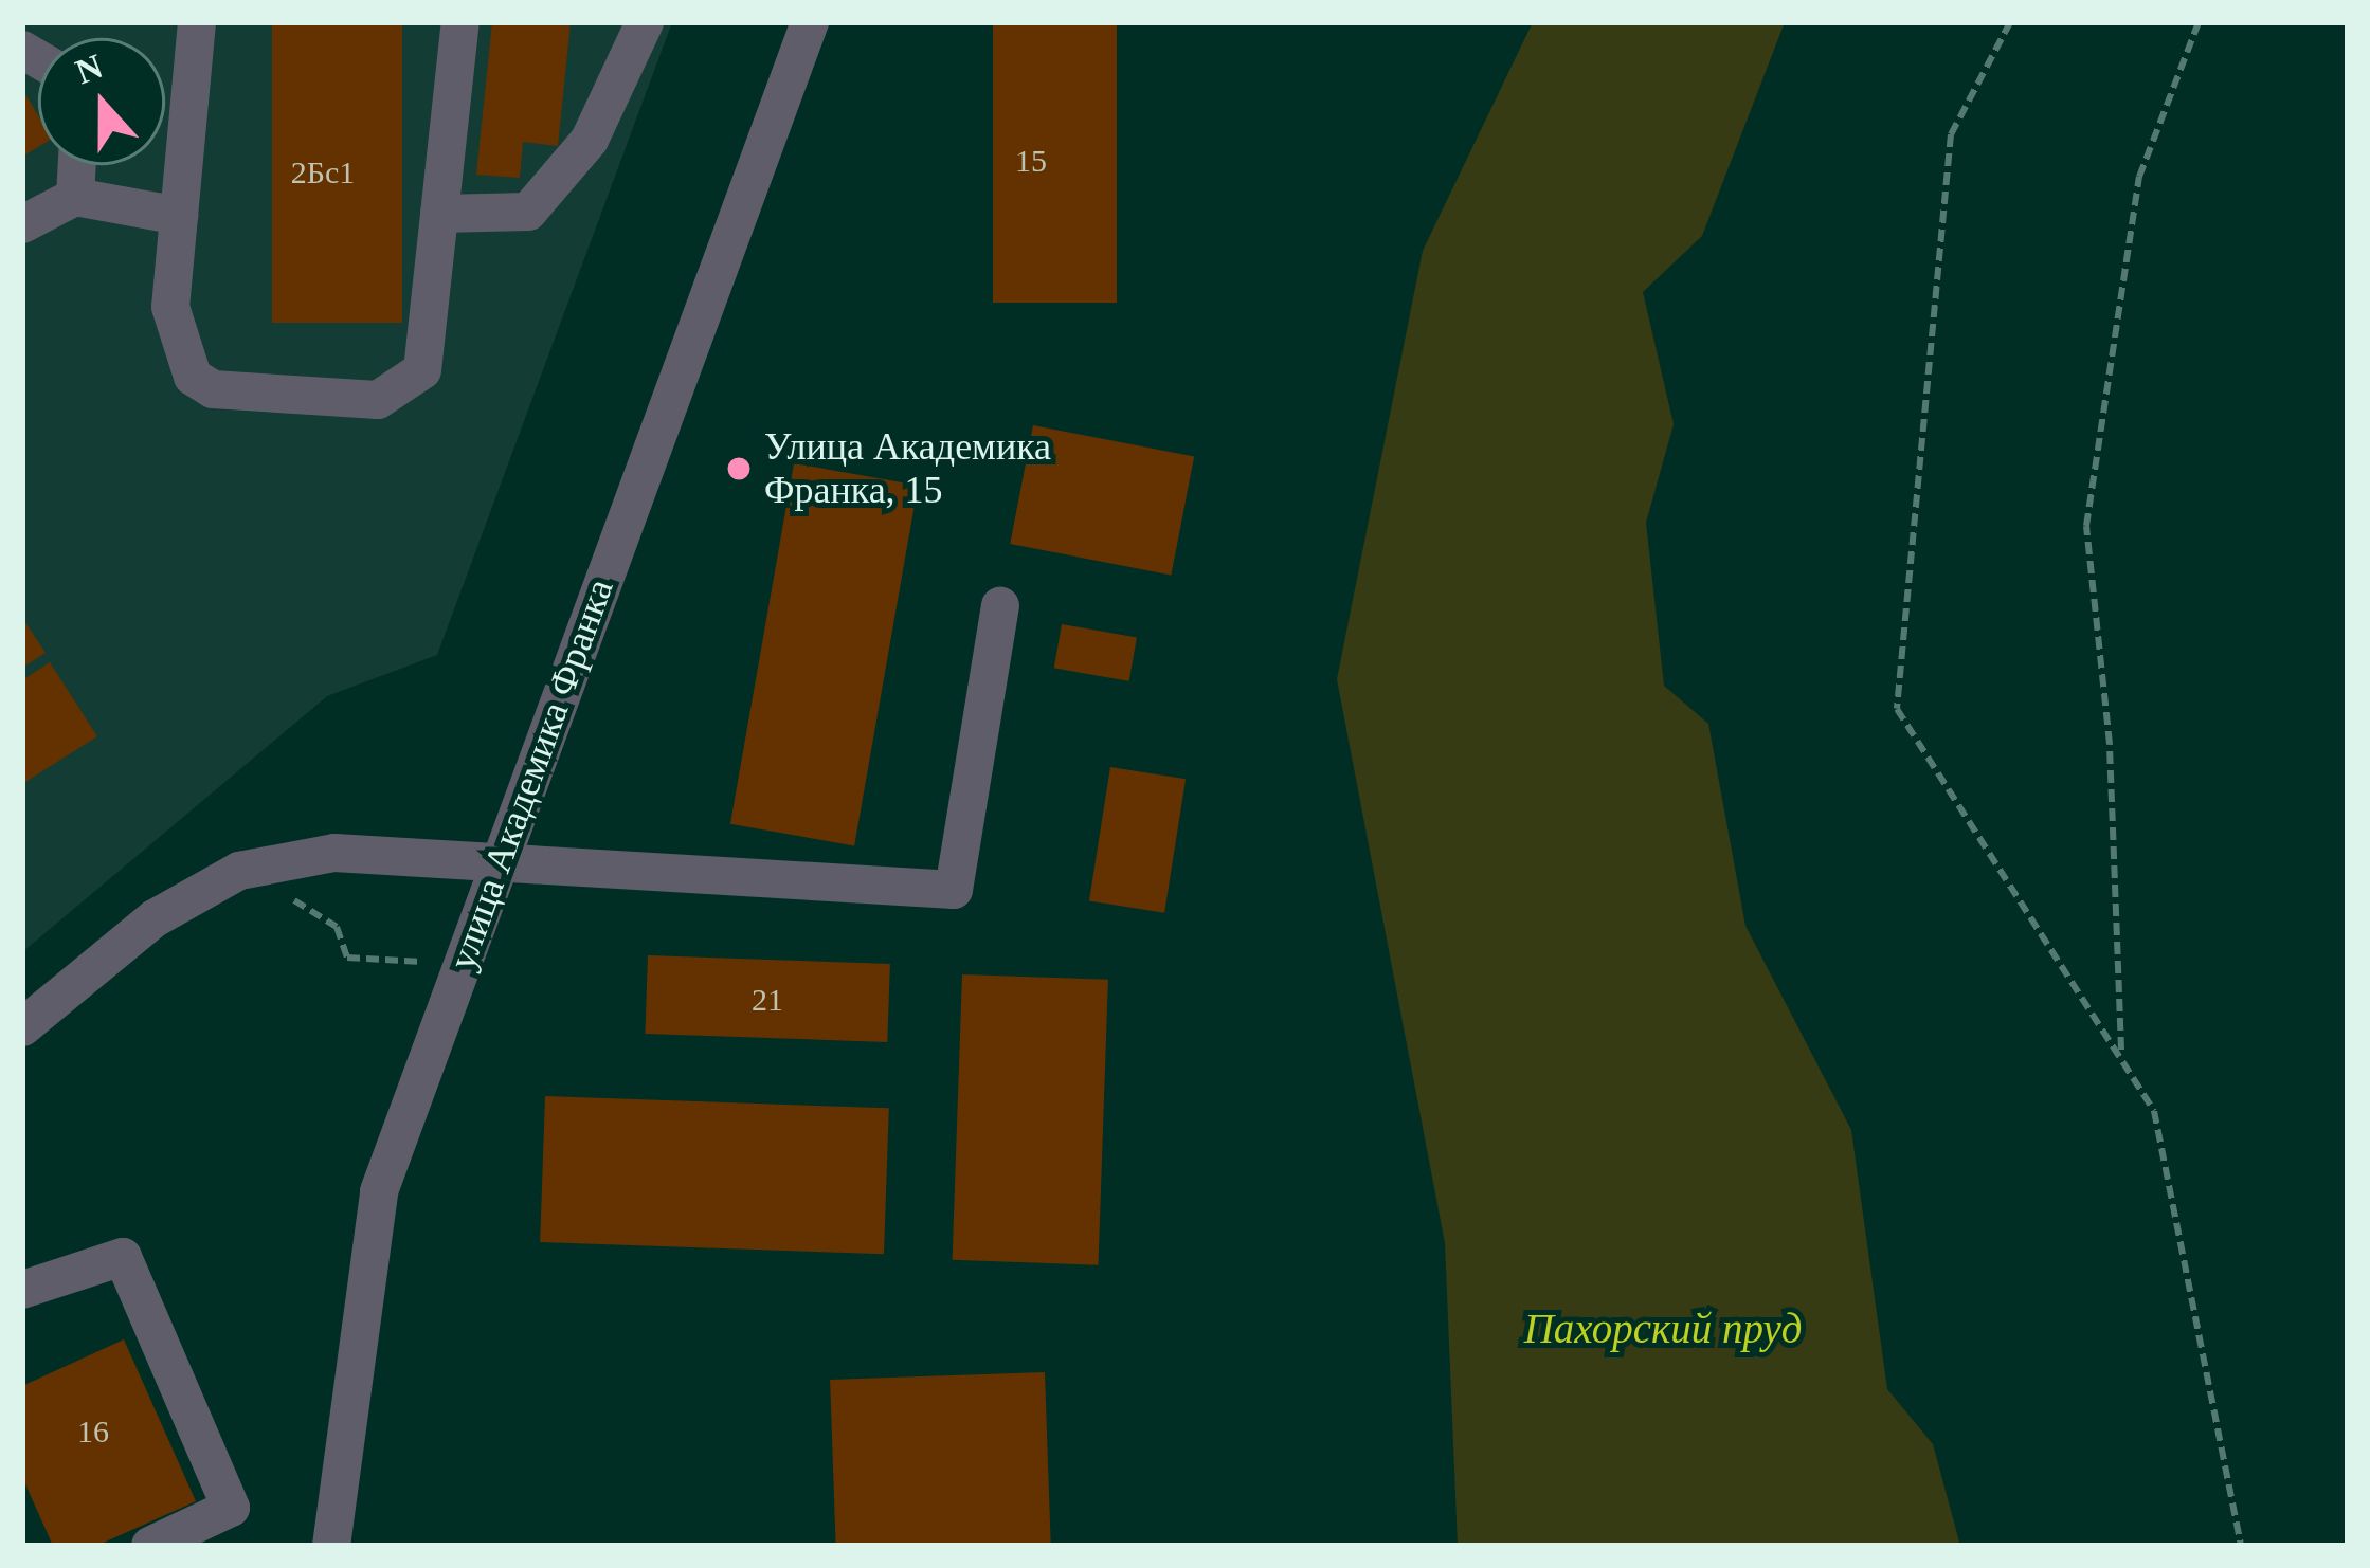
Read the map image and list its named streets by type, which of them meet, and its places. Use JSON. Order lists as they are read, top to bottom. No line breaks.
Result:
{"streets":{"street":["улица Академика Франка"]},"water":["Пахорский пруд"],"places":["Улица Академика Франка, 15"],"house_numbers":["15","2Бс1","21","16"],"north":"top"}
